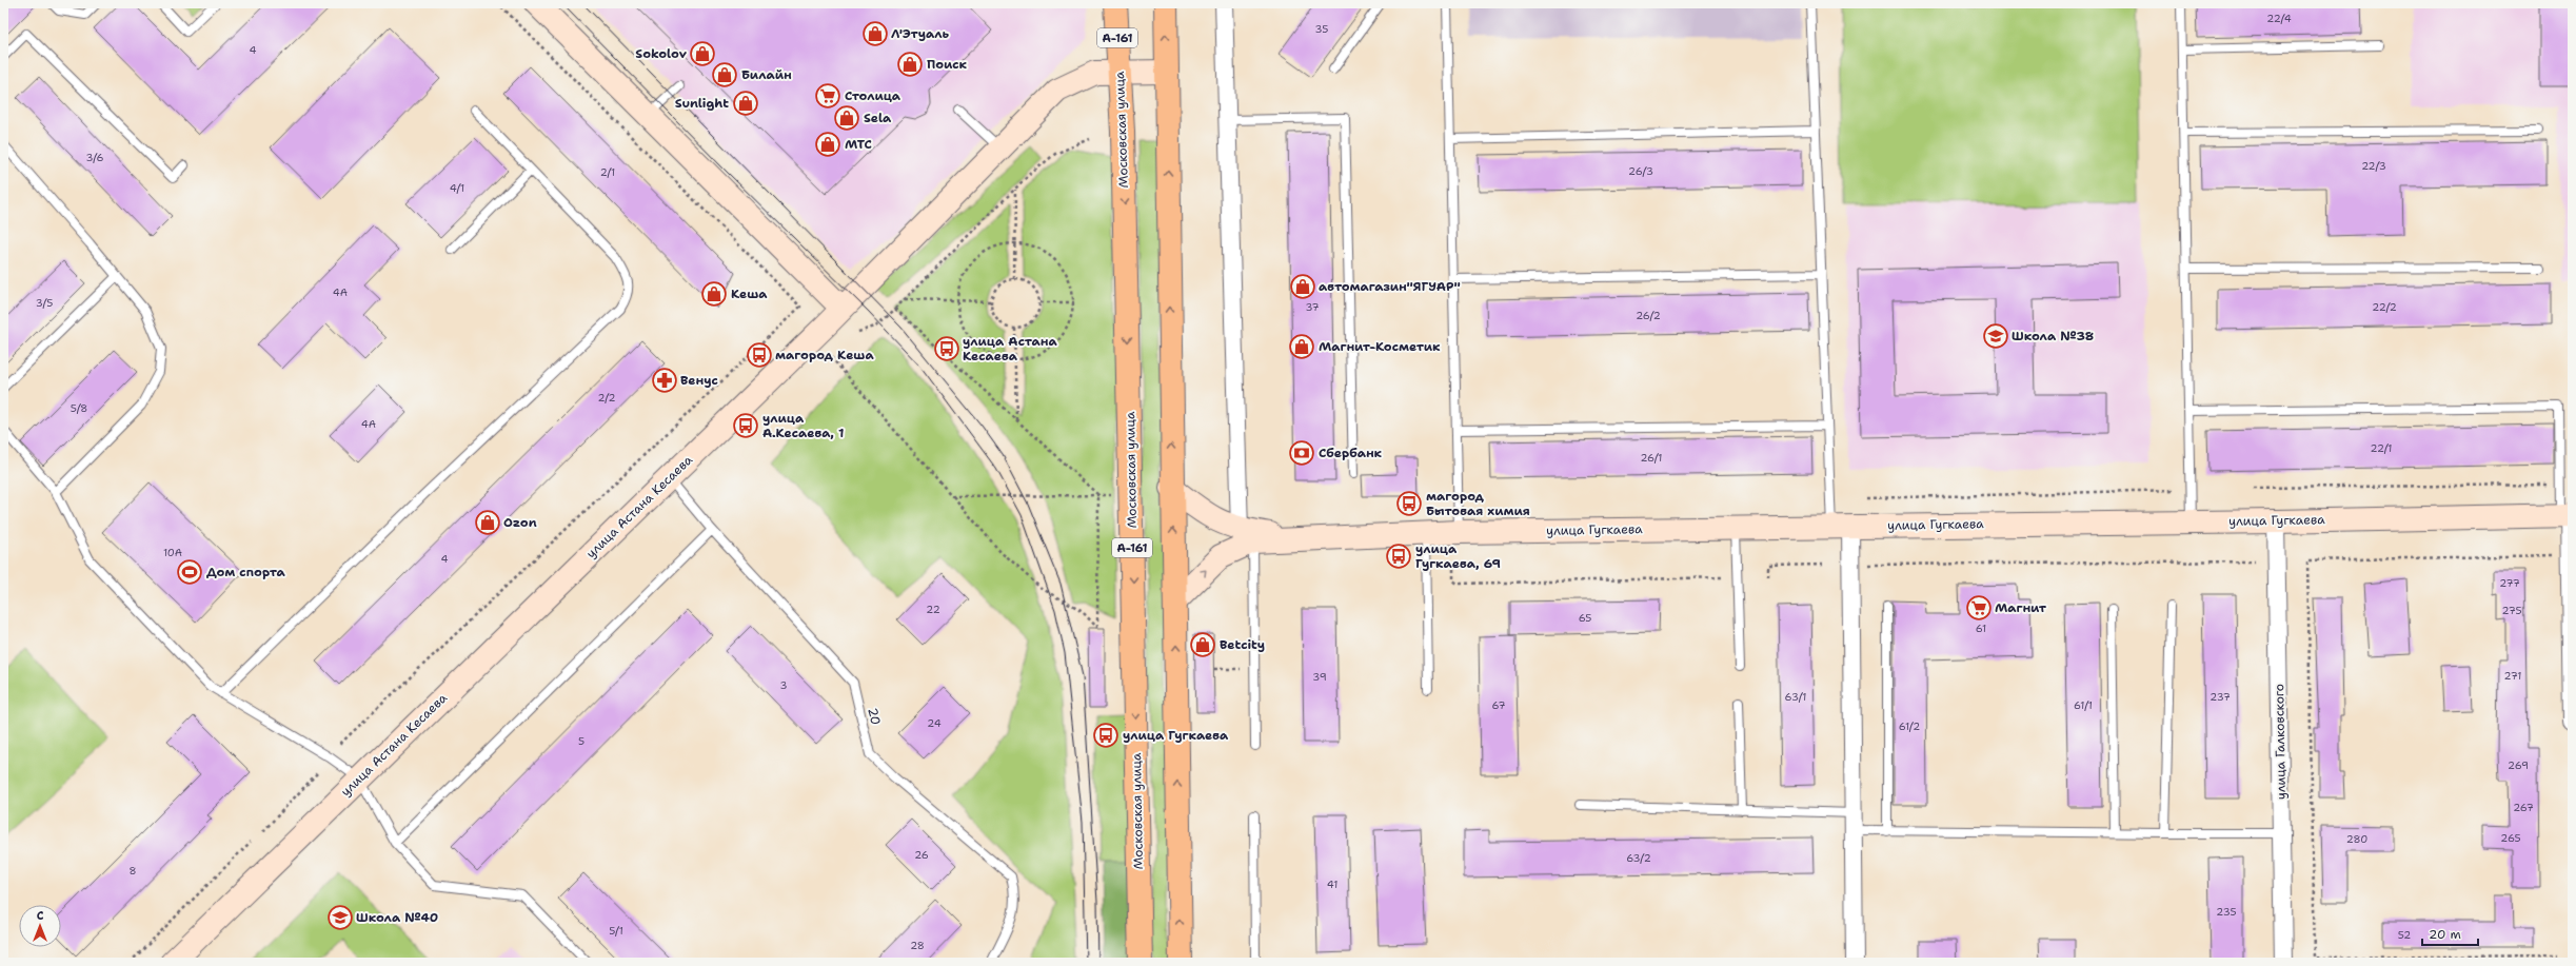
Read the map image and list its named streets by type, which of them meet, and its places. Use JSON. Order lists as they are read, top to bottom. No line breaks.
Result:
{"streets":{"highway":["А-161","Московская улица"],"street":["улица Астана Кесаева","улица Гугкаева","улица Галковского"],"lane":["20"]},"crossings":[["Московская улица","улица Астана Кесаева"],["улица Астана Кесаева","20"],["улица Гугкаева","улица Галковского"]],"places":{"shop":["Л'Этуаль","Sokolov","Поиск","Билайн","Sunlight","Sela","МТС","автомагазин\"ЯГУАР\"","Кеша","Магнит-Косметик","Ozon","Betcity"],"supermarket":["Столица","Магнит"],"school or university":["Школа №38","Школа №40"],"bus stop":["улица Астана Кесаева","магород Кеша","улица А.Кесаева, 1","магород Бытовая химия","улица Гугкаева, 69","улица Гугкаева"],"pharmacy":["Венус"],"bank":["Сбербанк"],"sports":["Дом спорта"]},"house_numbers":["22/4","35","4","3/6","22/3","26/3","2/1","4/1","4А","3/5","37","22/2","26/2","2/2","5/8","4А","22/1","26/1","10А","4","277","22","275","65","61","271","39","3","63/1","237","67","61/1","24","61/2","5","269","267","265","280","26","63/2","8","41","235","5/1","52","28"],"scale_bar":"20 m","north":"top"}
